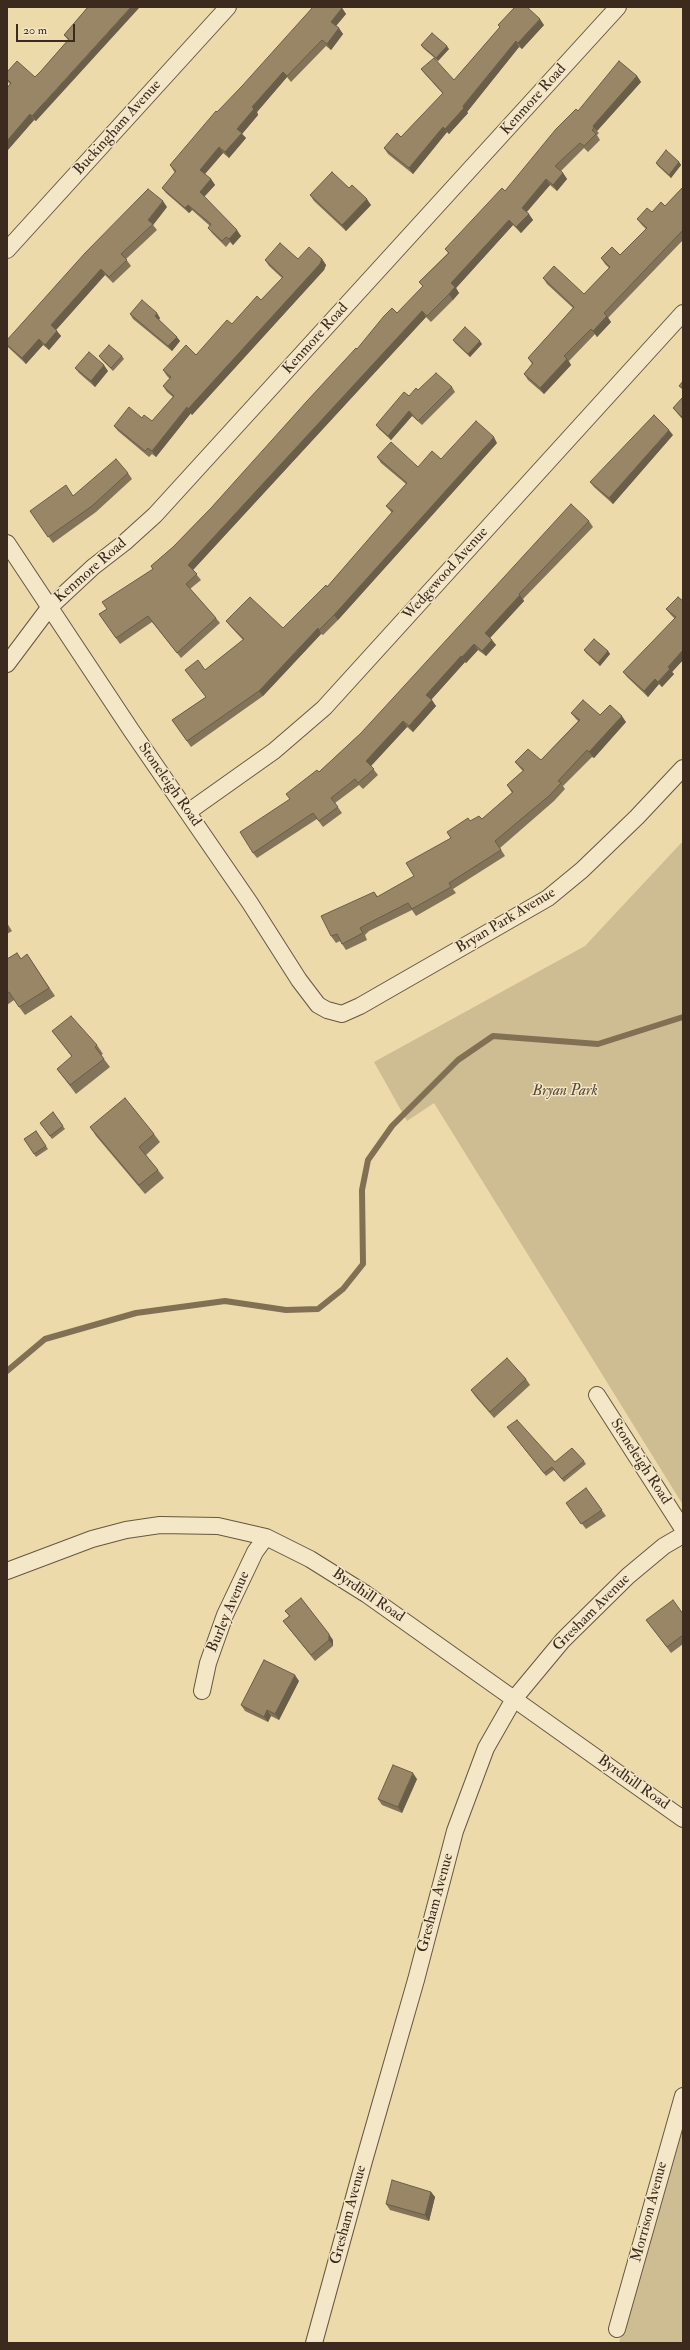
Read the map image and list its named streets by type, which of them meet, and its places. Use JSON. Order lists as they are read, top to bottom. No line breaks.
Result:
{"streets":{"street":["Kenmore Road","Buckingham Avenue","Wedgewood Avenue","Stoneleigh Road","Bryan Park Avenue","Byrdhill Road","Burley Avenue","Gresham Avenue","Morrison Avenue"]},"crossings":[["Kenmore Road","Stoneleigh Road"],["Wedgewood Avenue","Stoneleigh Road"],["Stoneleigh Road","Bryan Park Avenue"],["Byrdhill Road","Burley Avenue"],["Byrdhill Road","Gresham Avenue"]],"parks":["Bryan Park"],"scale_bar":"20 m"}
